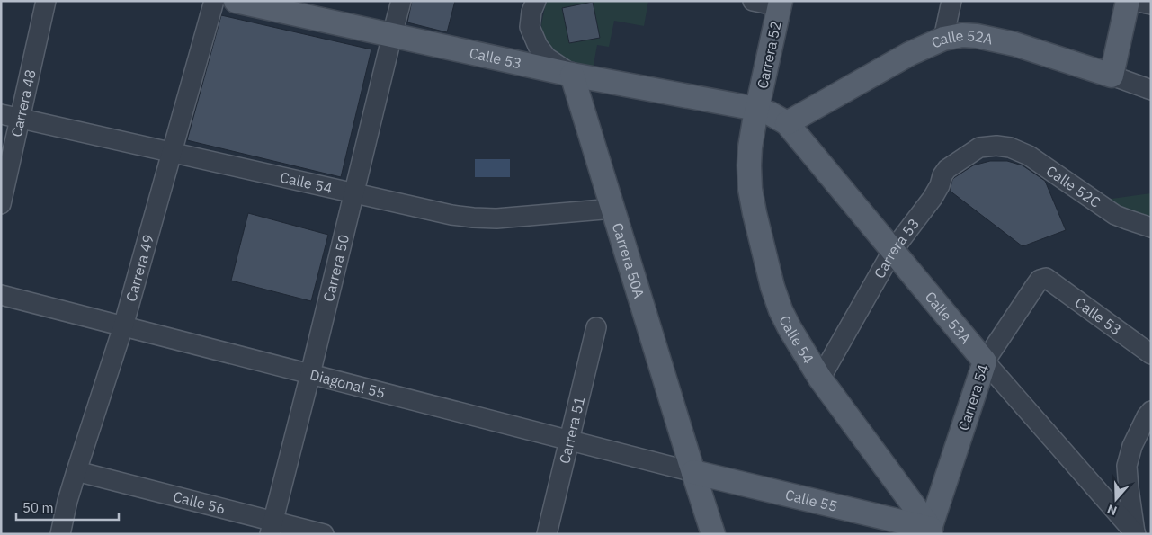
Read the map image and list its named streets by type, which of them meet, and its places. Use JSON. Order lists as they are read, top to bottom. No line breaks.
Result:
{"streets":{"main road":["Calle 52A","Carrera 52","Calle 53","Calle 54","Carrera 50A","Calle 53A","Carrera 54","Calle 55"],"street":["Carrera 48","Calle 52C","Carrera 53","Carrera 49","Carrera 50","Diagonal 55","Carrera 51","Calle 56"]},"crossings":[["Calle 52A","Calle 53A"],["Carrera 52","Calle 53"],["Carrera 52","Calle 54"],["Carrera 52","Calle 53A"],["Calle 53","Calle 54"],["Calle 53","Carrera 50A"],["Calle 53","Carrera 50"],["Calle 53","Calle 53A"],["Calle 53","Carrera 54"],["Carrera 48","Calle 54"],["Calle 54","Carrera 53"],["Calle 54","Carrera 50A"],["Calle 54","Carrera 49"],["Calle 54","Carrera 50"],["Calle 54","Calle 53A"],["Calle 54","Carrera 54"],["Calle 54","Calle 55"],["Calle 52C","Carrera 53"],["Carrera 53","Calle 53A"],["Carrera 50A","Diagonal 55"],["Carrera 50A","Calle 55"],["Carrera 49","Diagonal 55"],["Carrera 49","Calle 56"],["Carrera 50","Diagonal 55"],["Carrera 50","Calle 56"],["Calle 53A","Carrera 54"],["Diagonal 55","Carrera 51"],["Diagonal 55","Calle 55"],["Carrera 54","Calle 55"]],"scale_bar":"50 m","north":"bottom"}
